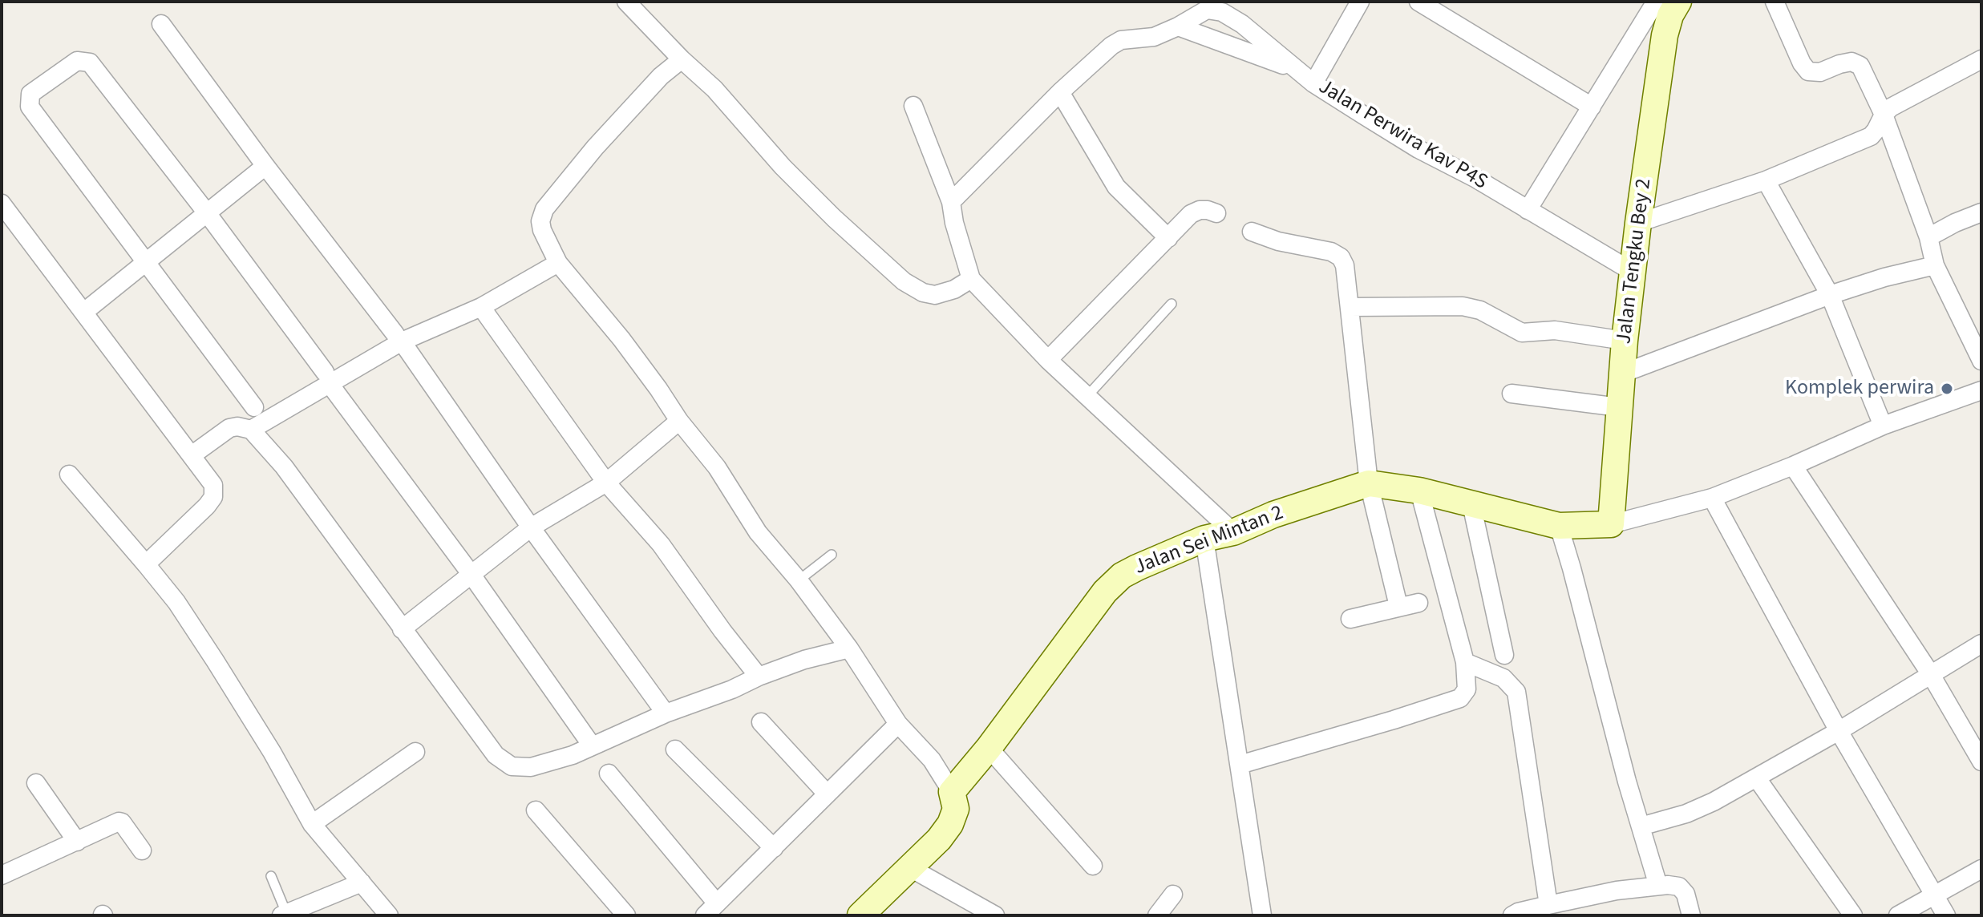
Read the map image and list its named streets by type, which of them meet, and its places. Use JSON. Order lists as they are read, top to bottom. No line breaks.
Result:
{"streets":{"street":["Jalan Perwira Kav P4S","Jalan Tengku Bey 2","Jalan Sei Mintan 2"]},"crossings":[["Jalan Perwira Kav P4S","Jalan Tengku Bey 2"],["Jalan Tengku Bey 2","Jalan Sei Mintan 2"]],"places":["Komplek perwira"]}
